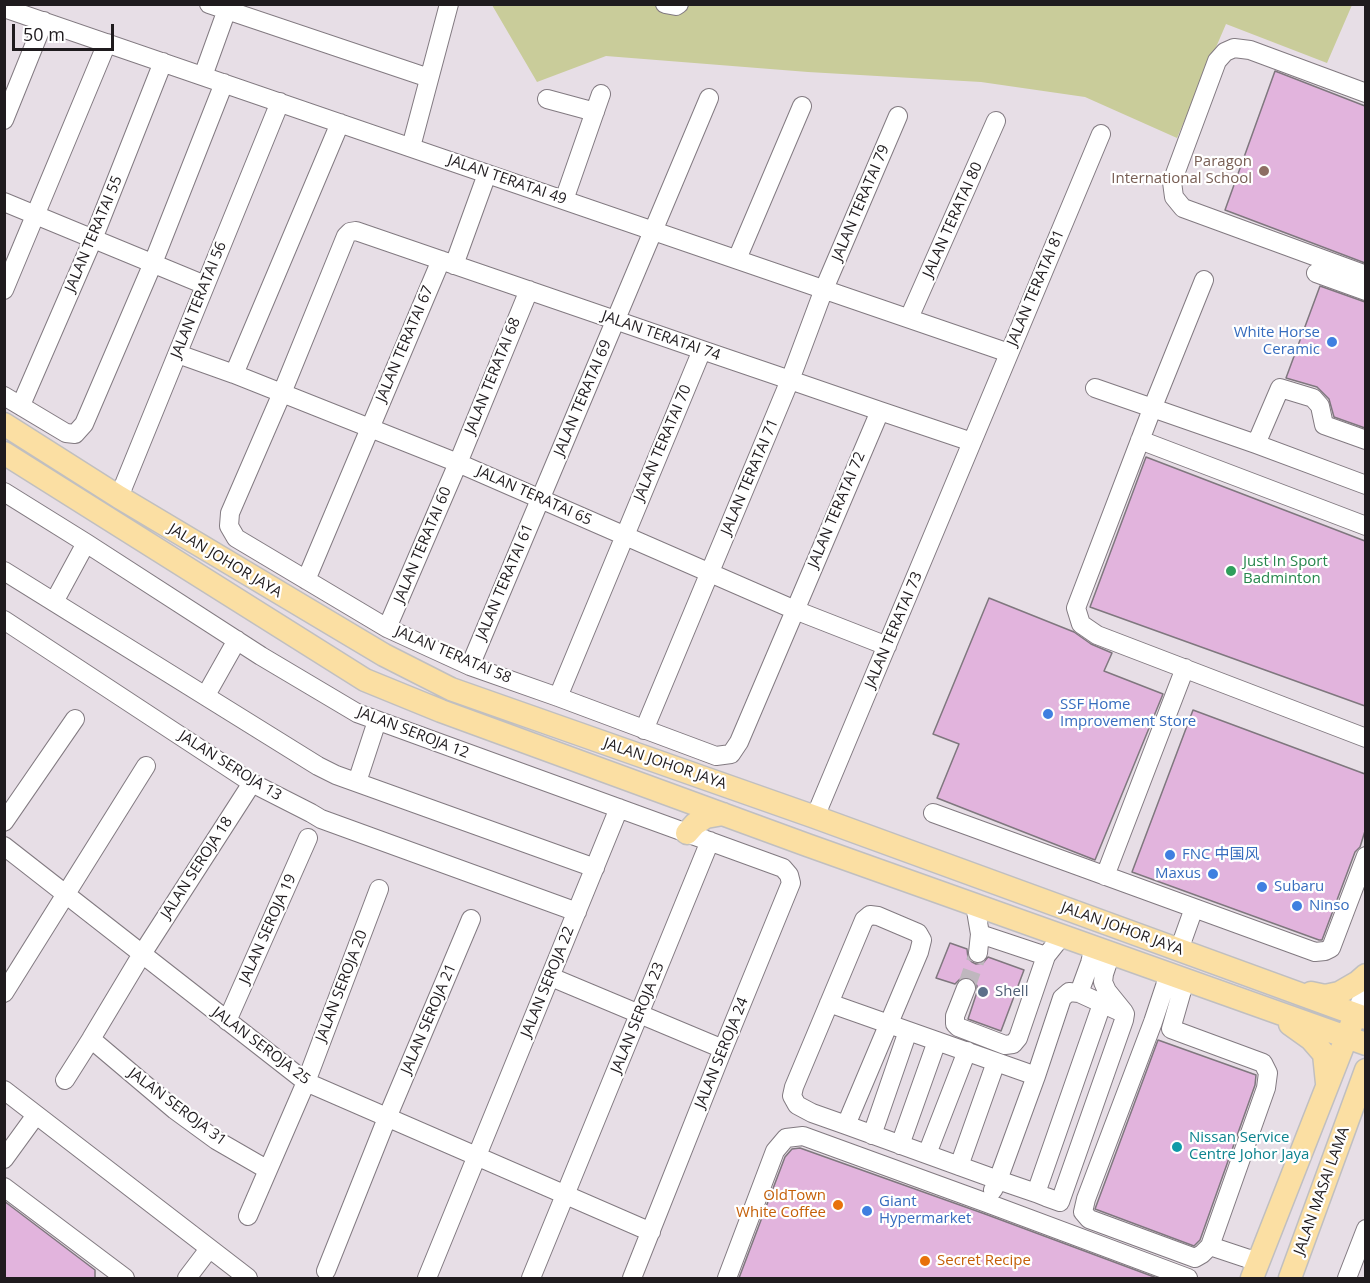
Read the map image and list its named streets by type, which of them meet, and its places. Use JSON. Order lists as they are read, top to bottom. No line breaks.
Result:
{"streets":{"main road":["JALAN JOHOR JAYA","JALAN MASAI LAMA"],"street":["JALAN TERATAI 49","JALAN TERATAI 79","JALAN TERATAI 80","JALAN TERATAI 55","JALAN TERATAI 81","JALAN TERATAI 56","JALAN TERATAI 74","JALAN TERATAI 67","JALAN TERATAI 68","JALAN TERATAI 69","JALAN TERATAI 70","JALAN TERATAI 71","JALAN TERATAI 65","JALAN TERATAI 72","JALAN TERATAI 60","JALAN TERATAI 61","JALAN TERATAI 73","JALAN TERATAI 58","JALAN SEROJA 12","JALAN SEROJA 13","JALAN SEROJA 18","JALAN SEROJA 19","JALAN SEROJA 22","JALAN SEROJA 20","JALAN SEROJA 23","JALAN SEROJA 21","JALAN SEROJA 25","JALAN SEROJA 24","JALAN SEROJA 31"]},"crossings":[["JALAN TERATAI 49","JALAN TERATAI 79"],["JALAN TERATAI 49","JALAN TERATAI 80"],["JALAN TERATAI 49","JALAN TERATAI 55"],["JALAN TERATAI 49","JALAN TERATAI 81"],["JALAN TERATAI 49","JALAN TERATAI 56"],["JALAN TERATAI 49","JALAN TERATAI 67"],["JALAN TERATAI 49","JALAN TERATAI 69"],["JALAN TERATAI 79","JALAN TERATAI 74"],["JALAN TERATAI 79","JALAN TERATAI 71"],["JALAN TERATAI 81","JALAN TERATAI 74"],["JALAN TERATAI 81","JALAN TERATAI 73"],["JALAN TERATAI 56","JALAN TERATAI 65"],["JALAN TERATAI 56","JALAN JOHOR JAYA"],["JALAN TERATAI 74","JALAN TERATAI 67"],["JALAN TERATAI 74","JALAN TERATAI 68"],["JALAN TERATAI 74","JALAN TERATAI 69"],["JALAN TERATAI 74","JALAN TERATAI 70"],["JALAN TERATAI 74","JALAN TERATAI 71"],["JALAN TERATAI 74","JALAN TERATAI 65"],["JALAN TERATAI 74","JALAN TERATAI 72"],["JALAN TERATAI 74","JALAN TERATAI 73"],["JALAN TERATAI 74","JALAN TERATAI 58"],["JALAN TERATAI 67","JALAN TERATAI 65"],["JALAN TERATAI 67","JALAN TERATAI 58"],["JALAN TERATAI 68","JALAN TERATAI 65"],["JALAN TERATAI 68","JALAN TERATAI 60"],["JALAN TERATAI 69","JALAN TERATAI 65"],["JALAN TERATAI 69","JALAN TERATAI 61"],["JALAN TERATAI 70","JALAN TERATAI 65"],["JALAN TERATAI 70","JALAN TERATAI 58"],["JALAN TERATAI 71","JALAN TERATAI 65"],["JALAN TERATAI 71","JALAN TERATAI 58"],["JALAN TERATAI 65","JALAN TERATAI 72"],["JALAN TERATAI 65","JALAN TERATAI 60"],["JALAN TERATAI 65","JALAN TERATAI 61"],["JALAN TERATAI 65","JALAN TERATAI 73"],["JALAN TERATAI 65","JALAN TERATAI 58"],["JALAN TERATAI 72","JALAN TERATAI 58"],["JALAN TERATAI 60","JALAN TERATAI 58"],["JALAN JOHOR JAYA","JALAN TERATAI 73"],["JALAN TERATAI 61","JALAN TERATAI 58"],["JALAN SEROJA 12","JALAN SEROJA 22"],["JALAN SEROJA 12","JALAN SEROJA 23"],["JALAN SEROJA 12","JALAN SEROJA 24"],["JALAN SEROJA 13","JALAN SEROJA 18"],["JALAN SEROJA 13","JALAN SEROJA 22"],["JALAN SEROJA 18","JALAN SEROJA 25"],["JALAN SEROJA 18","JALAN SEROJA 31"],["JALAN SEROJA 19","JALAN SEROJA 25"],["JALAN SEROJA 22","JALAN SEROJA 25"],["JALAN SEROJA 20","JALAN SEROJA 25"],["JALAN SEROJA 20","JALAN SEROJA 31"],["JALAN SEROJA 23","JALAN SEROJA 25"],["JALAN SEROJA 21","JALAN SEROJA 25"],["JALAN SEROJA 25","JALAN SEROJA 24"]],"places":["Paragon International School","White Horse Ceramic","Just In Sport Badminton","SSF Home Improvement Store","FNC 中国风","Maxus","Subaru","Ninso","Shell","Nissan Service Centre Johor Jaya","OldTown White Coffee","Giant Hypermarket","Secret Recipe"],"scale_bar":"50 m"}
